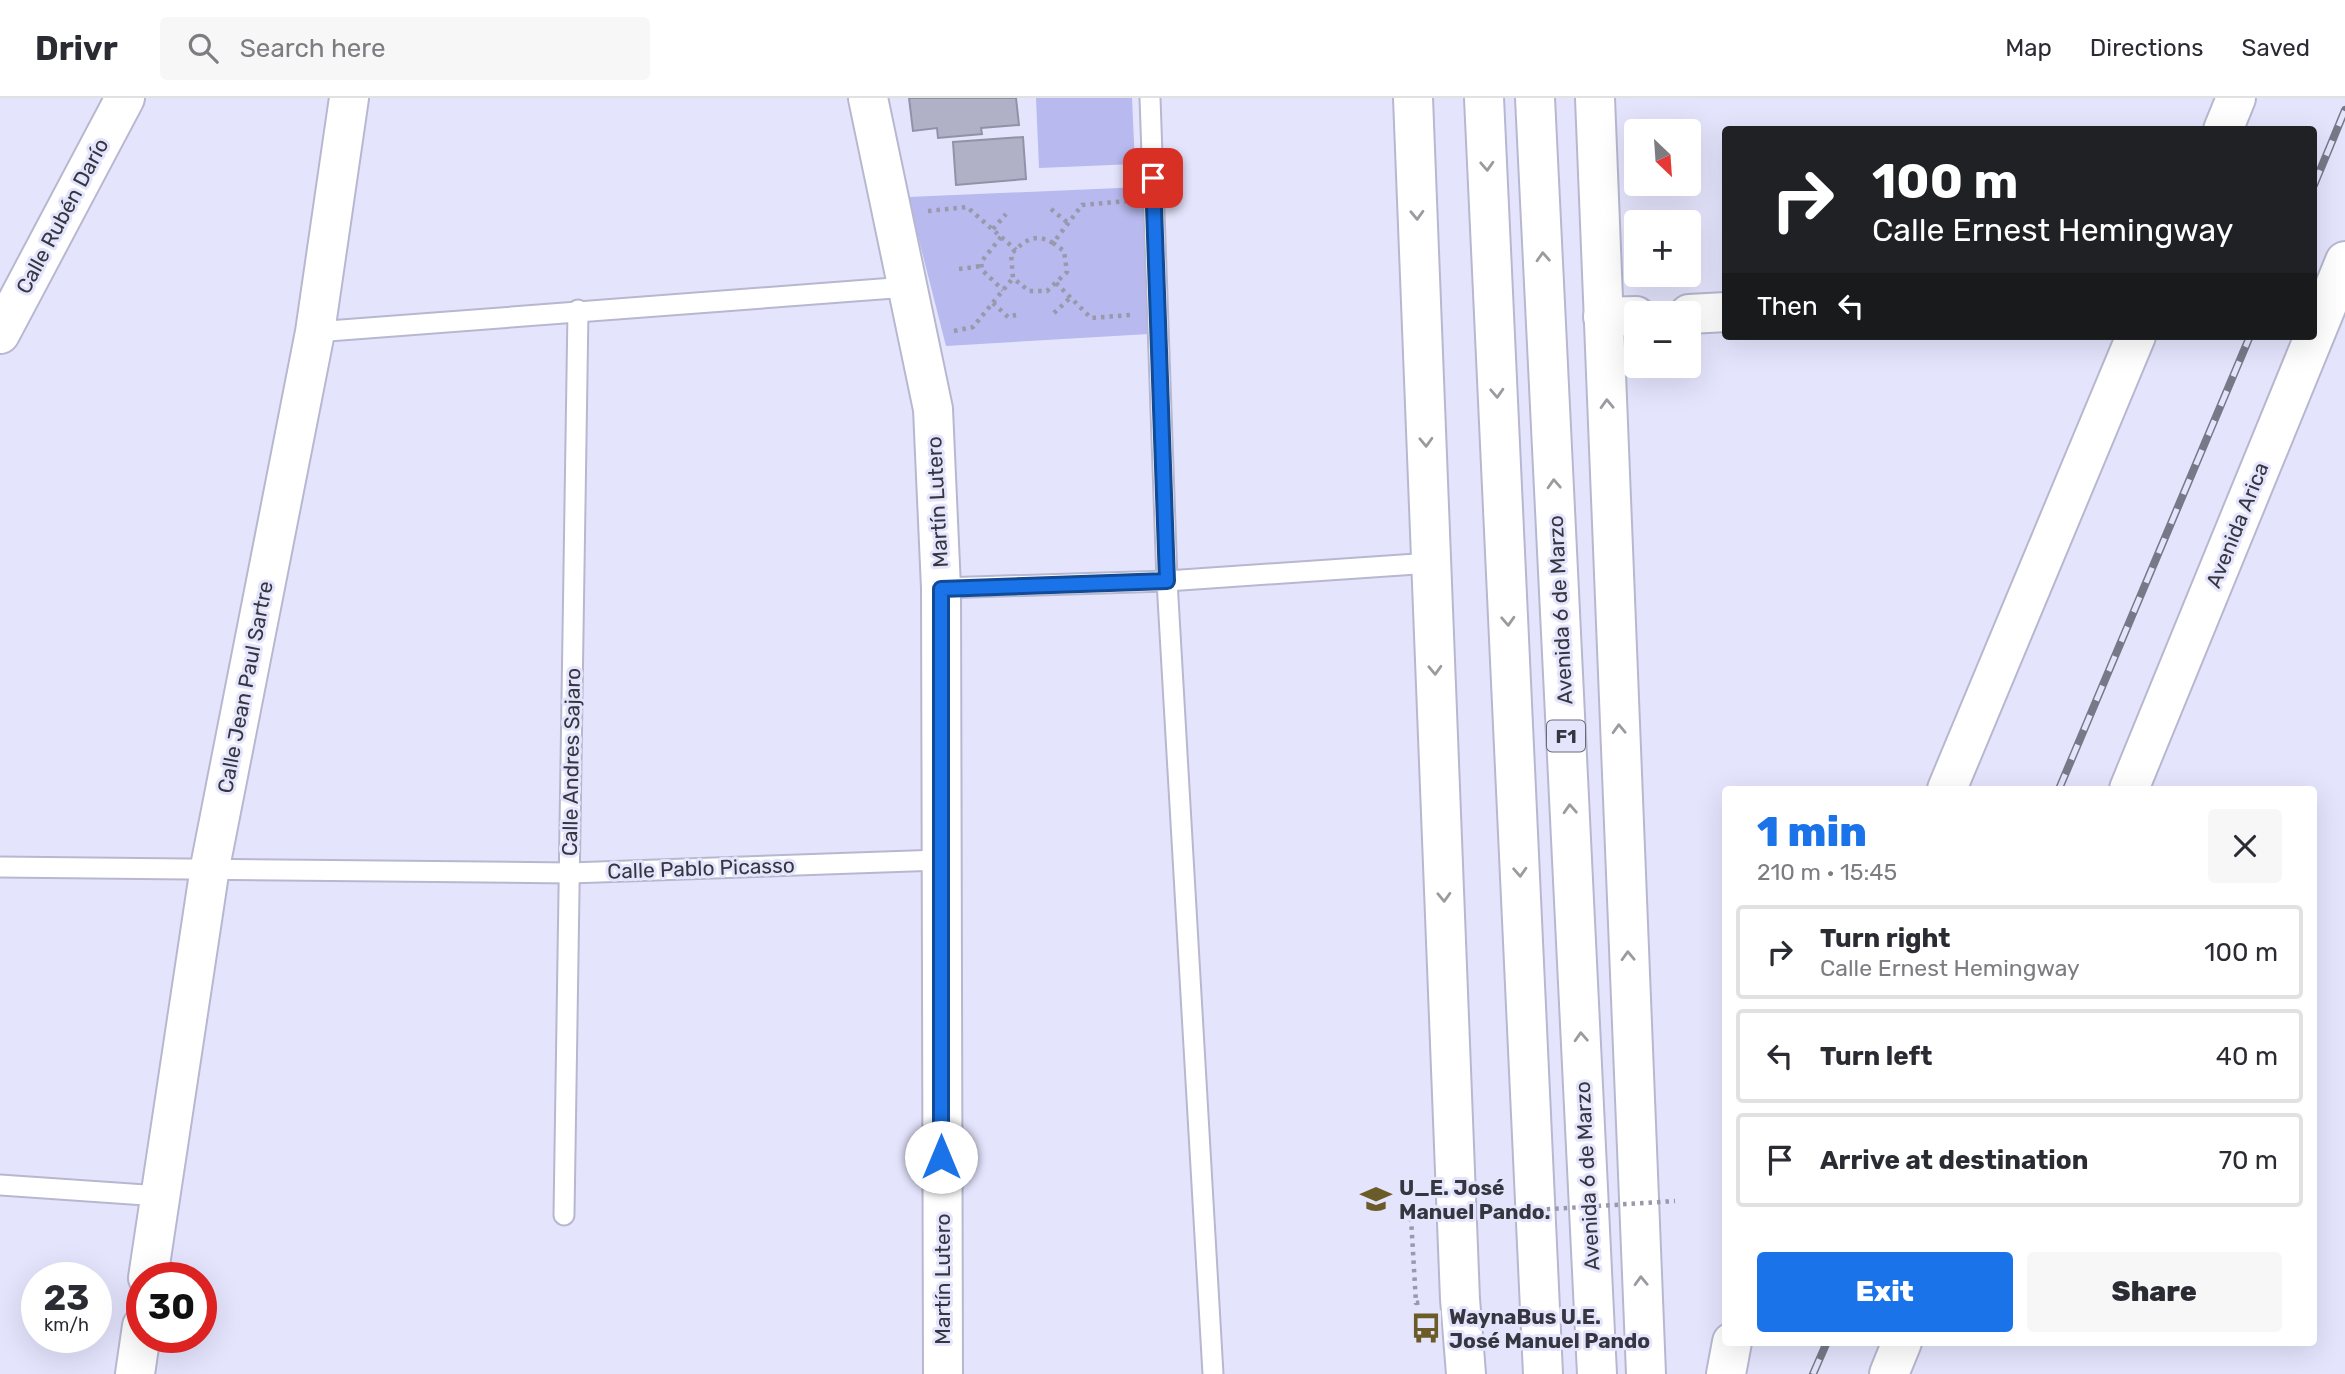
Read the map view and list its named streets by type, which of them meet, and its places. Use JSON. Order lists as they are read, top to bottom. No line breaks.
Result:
{"streets":{"main road":["Calle Rubén Darío","Martín Lutero","Avenida Arica","Avenida 6 de Marzo","Calle Jean Paul Sartre","F1"],"lane":["Calle Andres Sajaro","Calle Pablo Picasso"]},"crossings":[["Martín Lutero","Calle Pablo Picasso"],["Calle Jean Paul Sartre","Calle Pablo Picasso"],["Calle Andres Sajaro","Calle Pablo Picasso"]],"places":{"school or university":["U_E. José Manuel Pando."],"bus stop":["WaynaBus U.E. José Manuel Pando"]},"north":"bottom right","page":{"header":"Drivr","search":"Search here","nav":["Map","Directions","Saved"],"map_buttons":["+","−"],"turn":["100 m","Calle Ernest Hemingway"],"then":"Then","heading":["1 min","210 m · 15:45"],"list":[{"name":"Turn right","note":"Calle Ernest Hemingway","value":"100 m"},{"name":"Turn left","value":"40 m"},{"name":"Arrive at destination","value":"70 m"}],"buttons":["Exit","Share"],"speed":"23 km/h","limit":"30"}}
